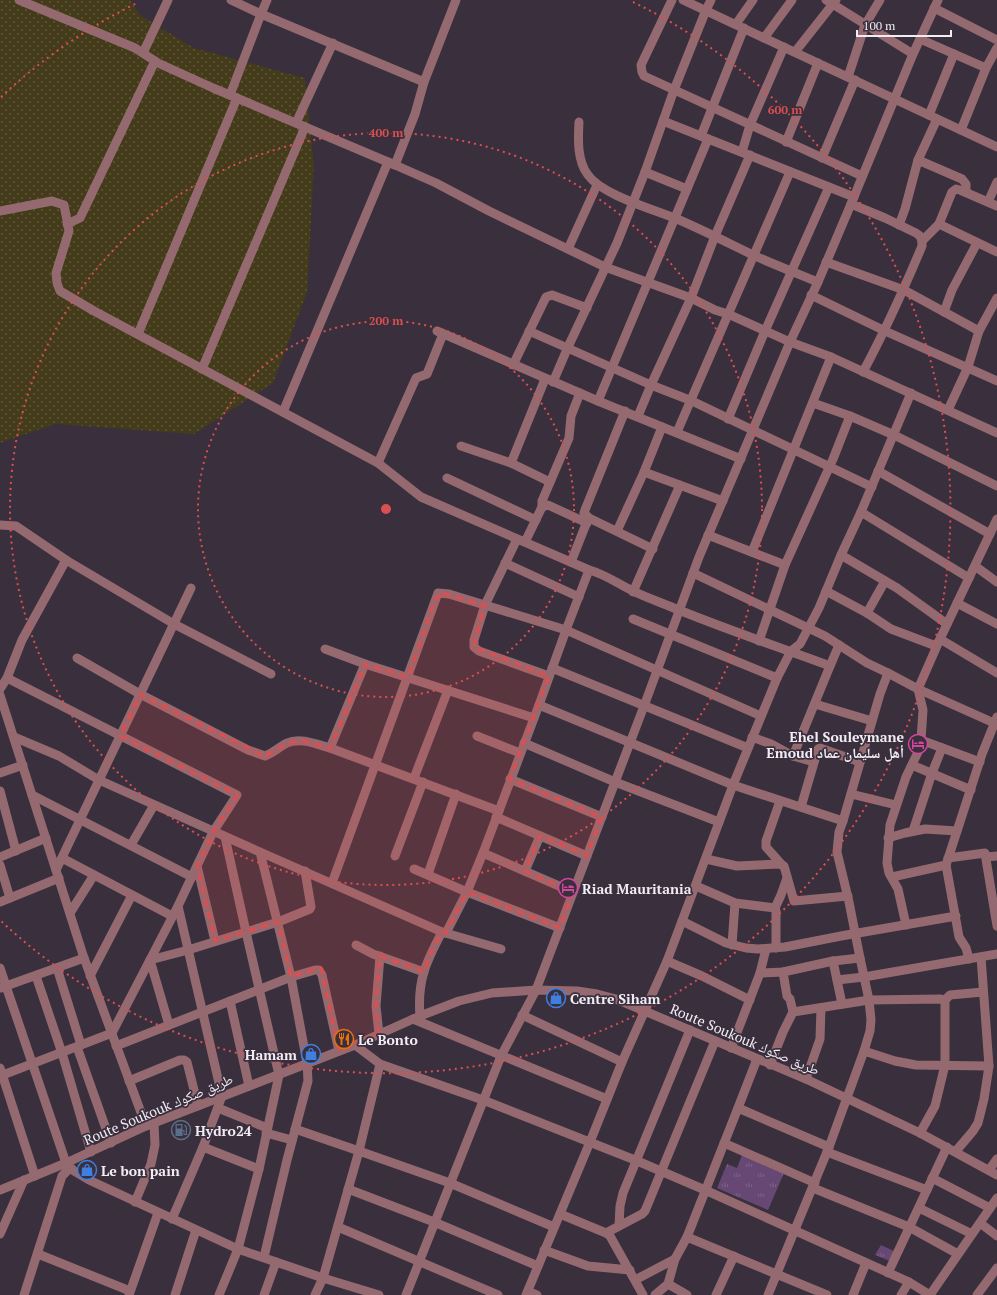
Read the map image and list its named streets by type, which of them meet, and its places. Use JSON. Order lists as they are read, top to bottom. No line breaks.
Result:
{"streets":{"street":["Route Soukouk طريق صكوك"]},"places":{"hotel":["Ehel Souleymane Emoud أهل سليمان عماد","Riad Mauritania"],"shop":["Centre Siham","Hamam","Le bon pain"],"restaurant":["Le Bonto"],"fuel station":["Hydro24"]},"scale_bar":"100 m","rings":["600 m","400 m","200 m"]}
